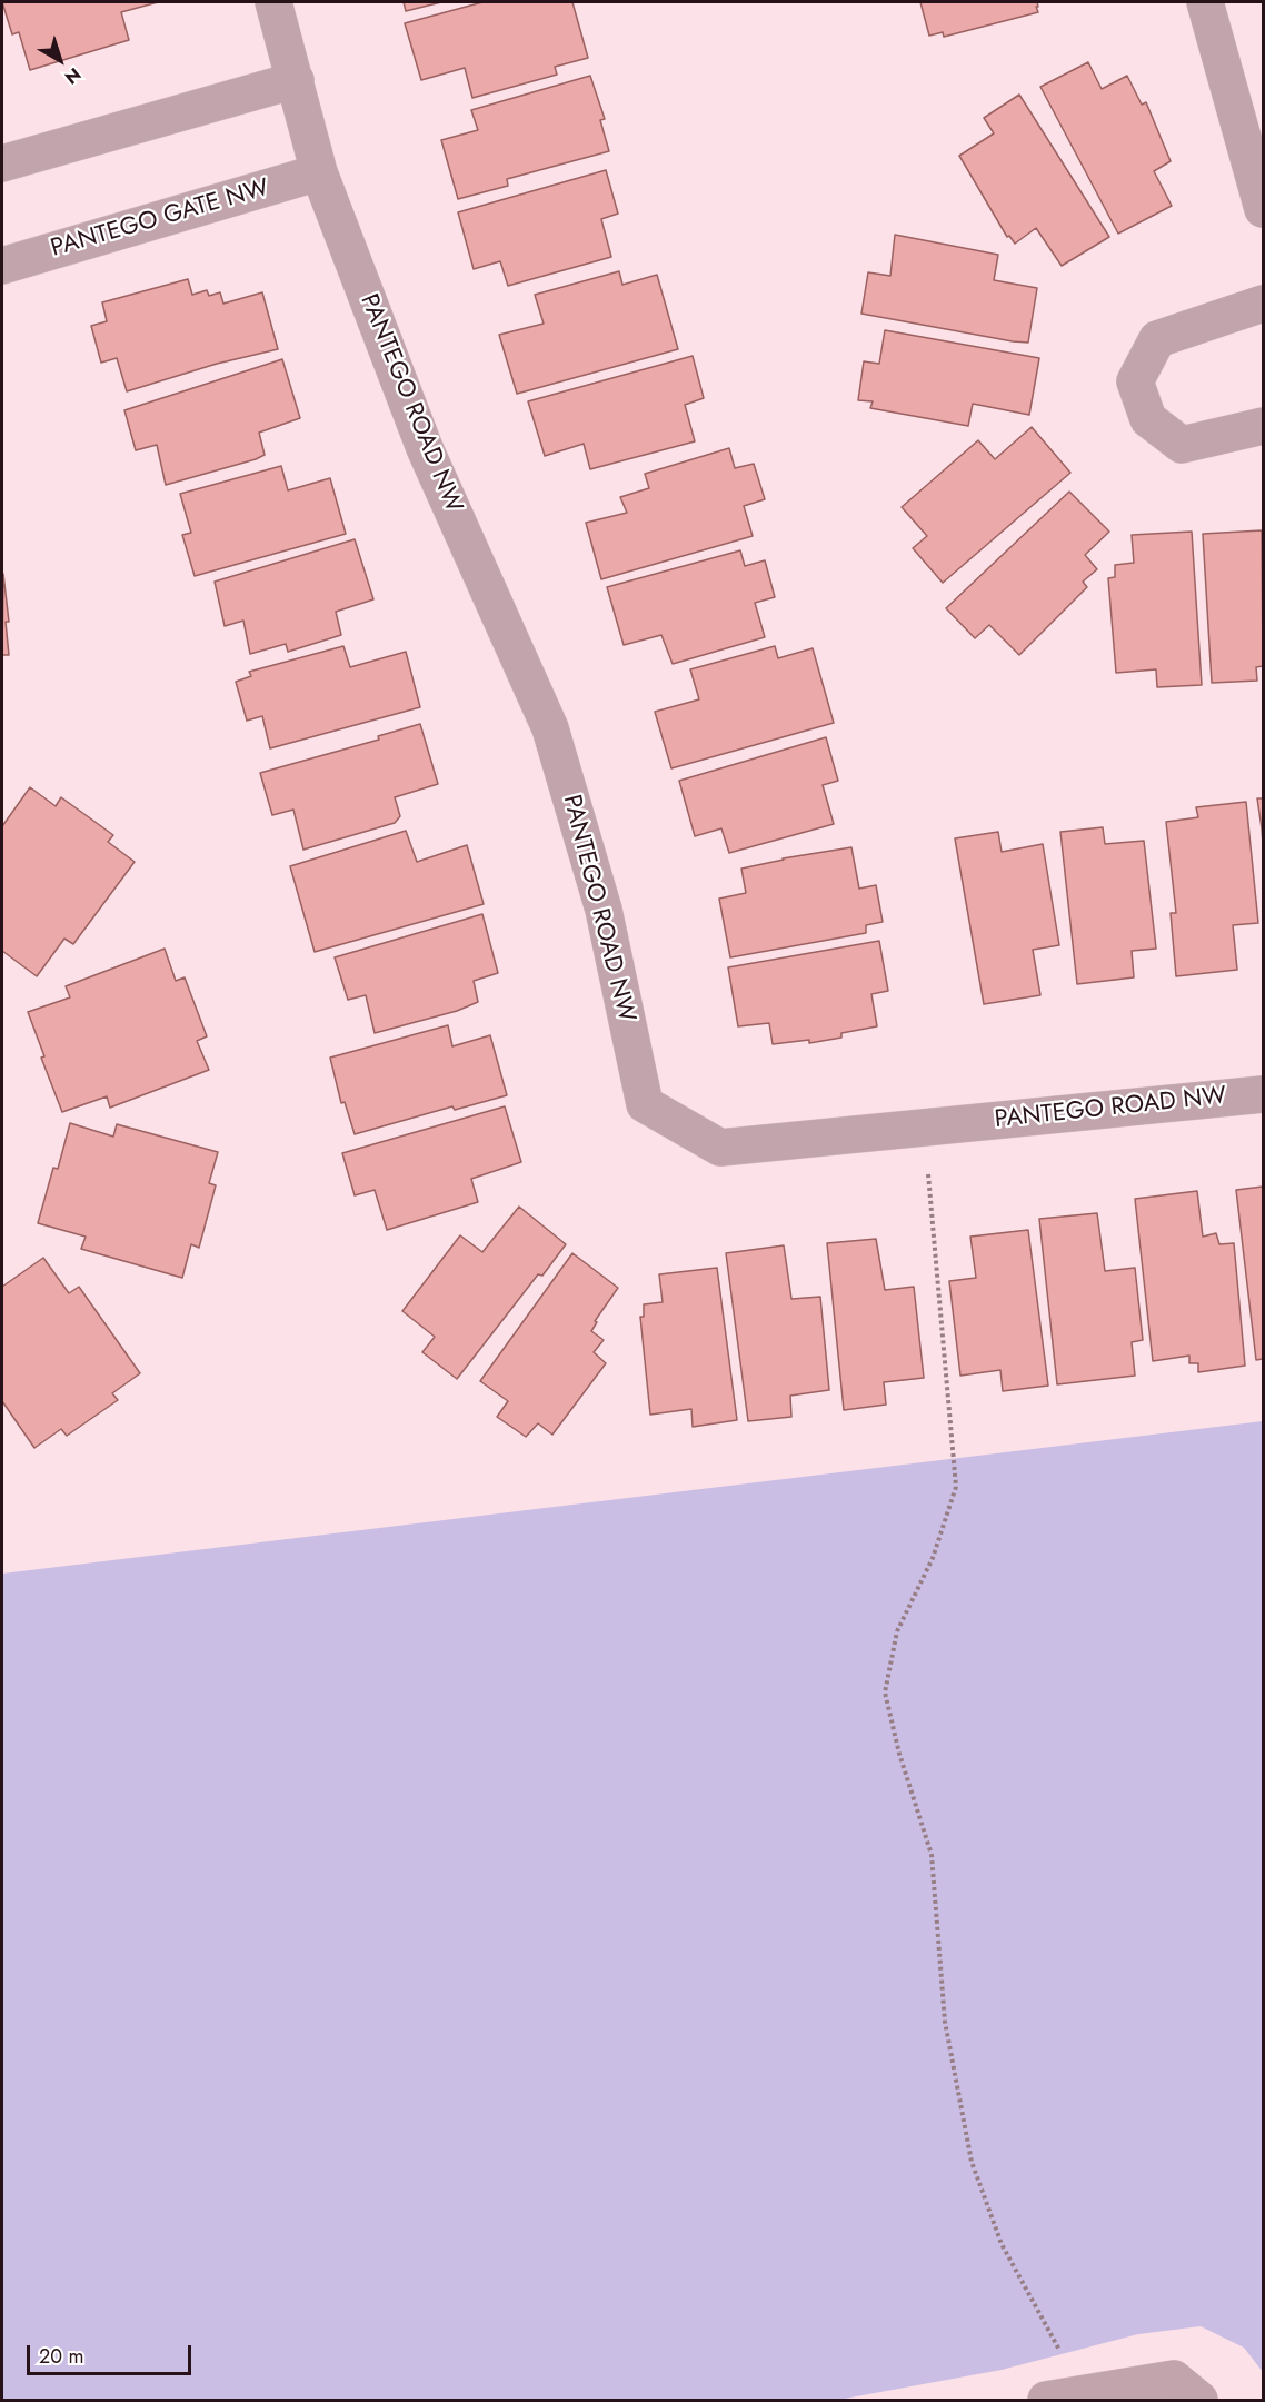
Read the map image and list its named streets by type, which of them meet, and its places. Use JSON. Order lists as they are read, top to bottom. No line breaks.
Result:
{"streets":{"street":["PANTEGO GATE NW","PANTEGO ROAD NW"]},"crossings":[["PANTEGO GATE NW","PANTEGO ROAD NW"]],"scale_bar":"20 m","north":"bottom right"}
